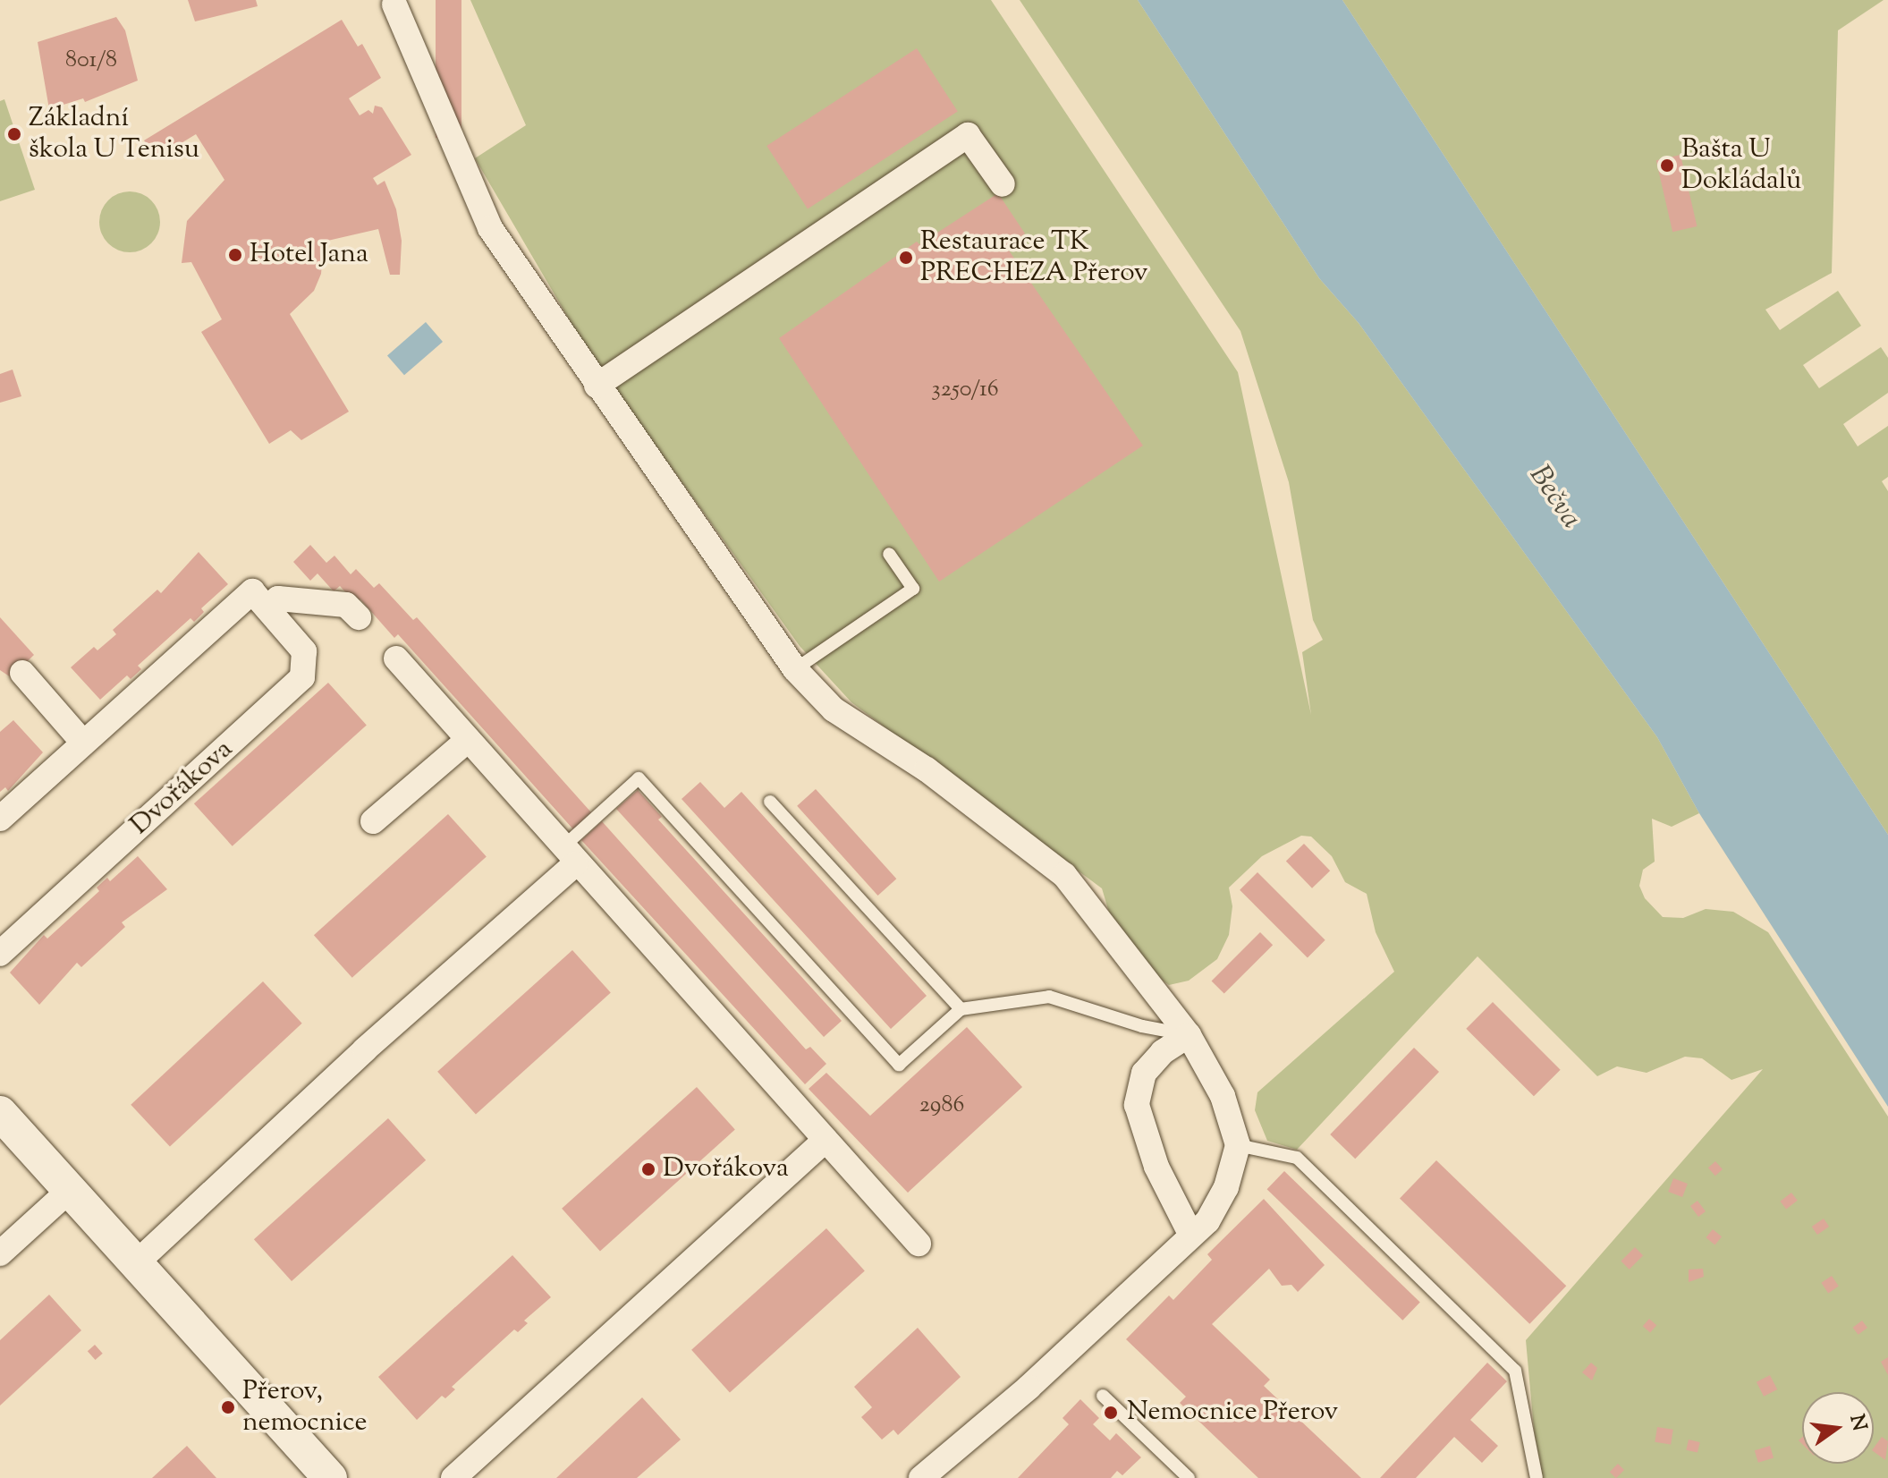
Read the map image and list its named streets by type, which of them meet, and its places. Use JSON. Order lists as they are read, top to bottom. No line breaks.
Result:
{"streets":{"street":["Dvořákova"]},"water":["Bečva"],"places":["Základní škola U Tenisu","Bašta U Dokládalů","Hotel Jana","Restaurace TK PRECHEZA Přerov","Dvořákova","Přerov, nemocnice","Nemocnice Přerov"],"house_numbers":["801/8","3250/16","2986"],"north":"right"}
